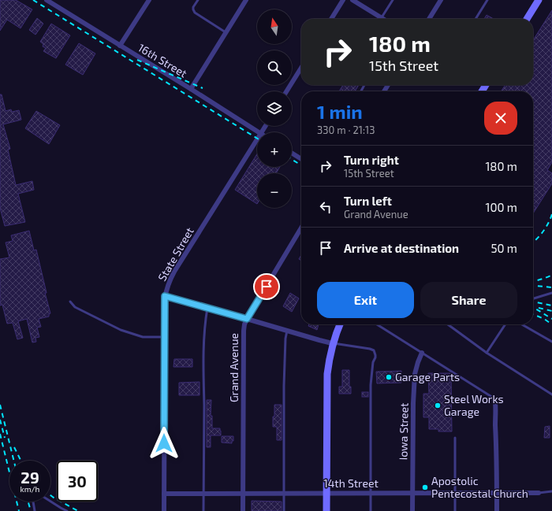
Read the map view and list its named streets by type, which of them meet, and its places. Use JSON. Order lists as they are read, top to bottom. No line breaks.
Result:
{"streets":{"street":["16th Street","State Street","Grand Avenue","Iowa Street","14th Street"]},"crossings":[["State Street","14th Street"],["Grand Avenue","14th Street"],["Iowa Street","14th Street"]],"places":["Garage Parts","Steel Works Garage","Apostolic Pentecostal Church"],"north":"top","page":{"map_buttons":["+","−"],"turn":["180 m","15th Street"],"heading":["1 min","330 m · 21:13"],"list":[{"name":"Turn right","note":"15th Street","value":"180 m"},{"name":"Turn left","note":"Grand Avenue","value":"100 m"},{"name":"Arrive at destination","value":"50 m"}],"buttons":["Exit","Share"],"speed":"29 km/h","limit":"30"}}
